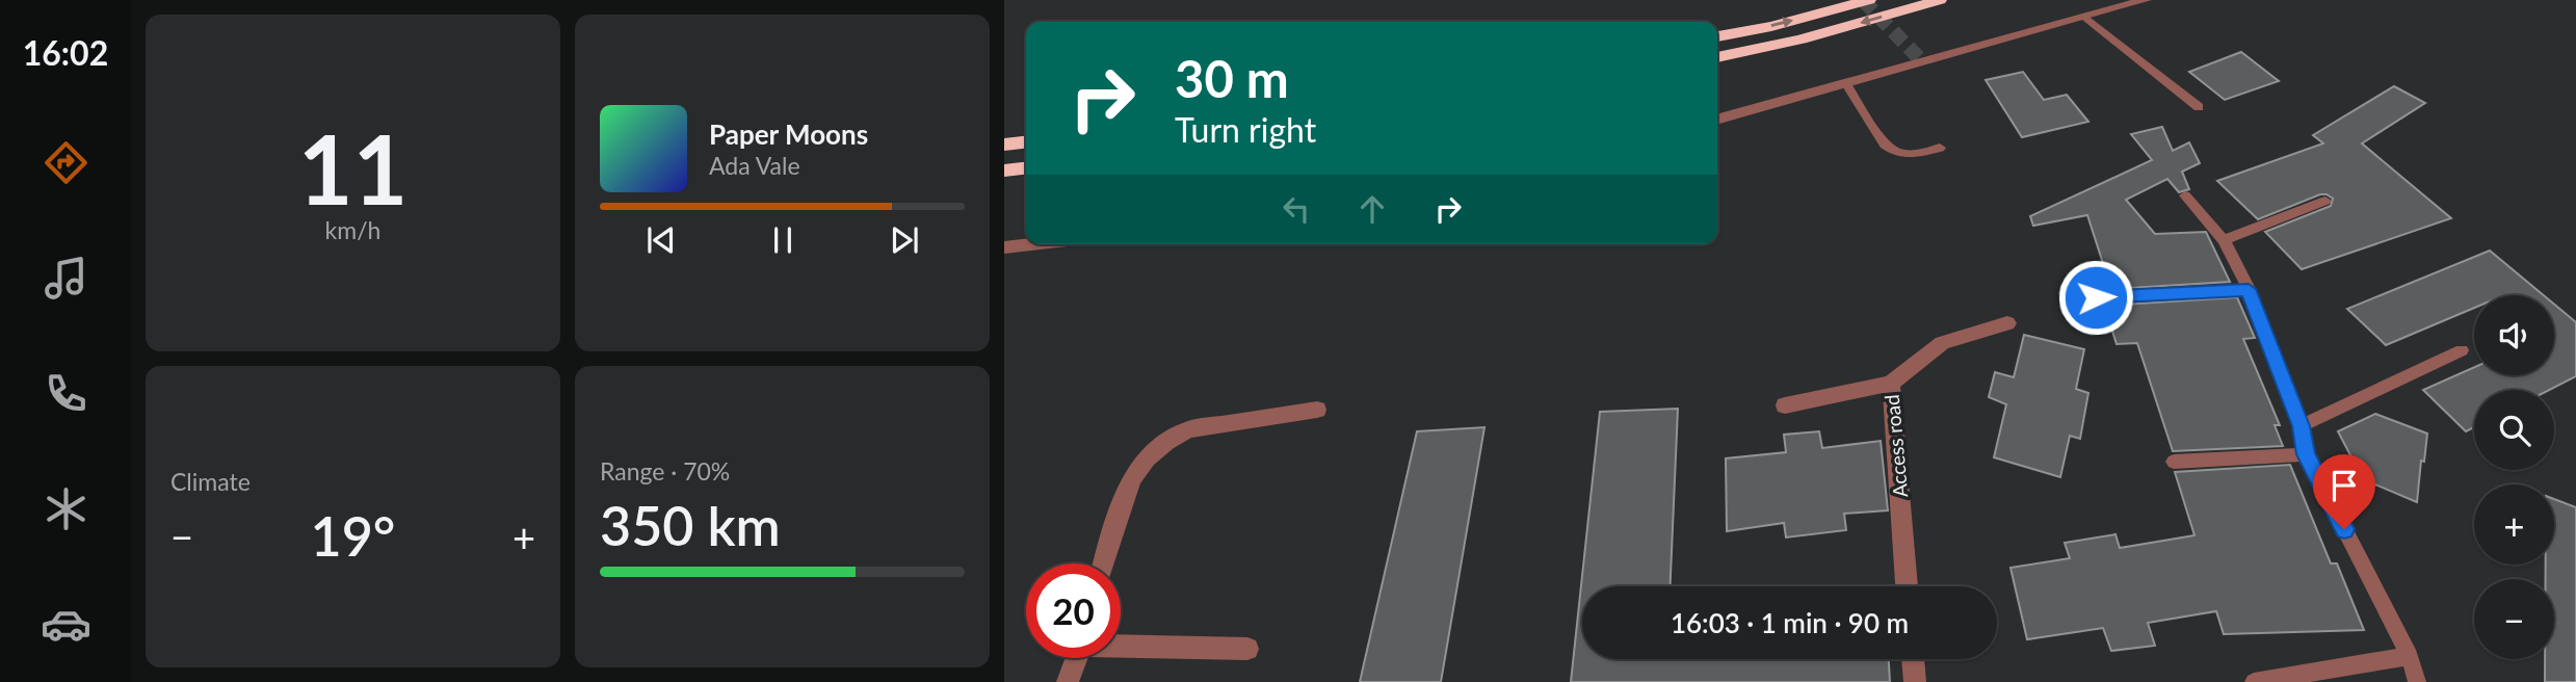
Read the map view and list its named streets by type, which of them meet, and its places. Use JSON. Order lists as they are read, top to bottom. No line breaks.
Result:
{"streets":{"street":["Access road"]},"page":{"tabs":"16:02","tile":[["11","km/h"],"Climate",["Range · 70%","350 km"]],"turn":["30 m","Turn right"],"song":["Paper Moons","Ada Vale"],"map_buttons":["+","−"],"heat":["−","19°","+"],"limit":"20","trip":"16:03 · 1 min · 90 m"}}
